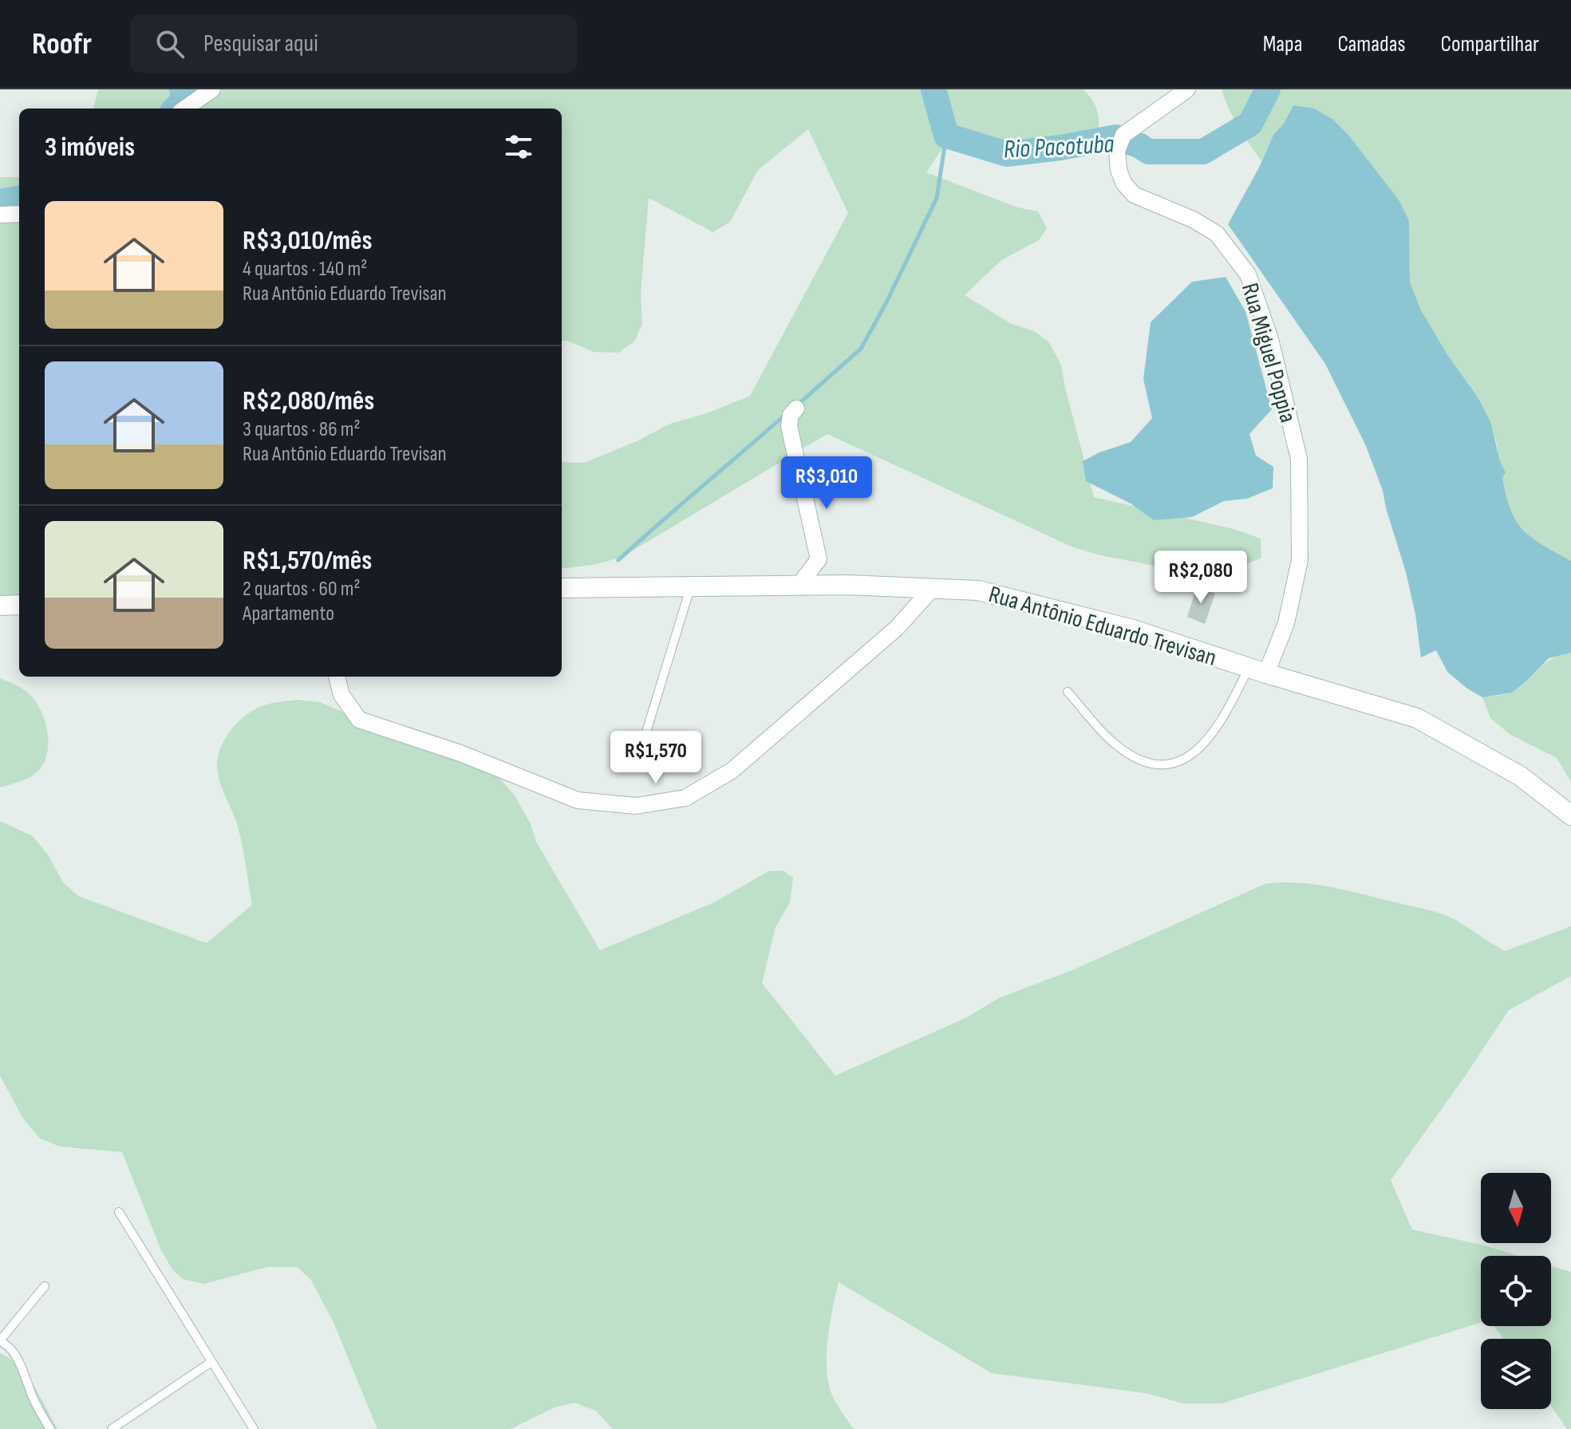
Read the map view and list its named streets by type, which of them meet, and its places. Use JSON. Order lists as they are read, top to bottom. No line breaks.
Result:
{"streets":{"street":["Rua Miguel Poppia","Rua Antônio Eduardo Trevisan"]},"crossings":[["Rua Miguel Poppia","Rua Antônio Eduardo Trevisan"]],"water":["Rio Pacotuba"],"north":"bottom","page":{"header":"Roofr","search":"Pesquisar aqui","nav":["Mapa","Camadas","Compartilhar"],"heading":"3 imóveis","list":[{"name":"R$3,010/mês","note":"4 quartos · 140 m² · Rua Antônio Eduardo Trevisan"},{"name":"R$2,080/mês","note":"3 quartos · 86 m² · Rua Antônio Eduardo Trevisan"},{"name":"R$1,570/mês","note":"2 quartos · 60 m² · Apartamento"}],"price":["R$3,010","R$2,080","R$1,570"]}}
